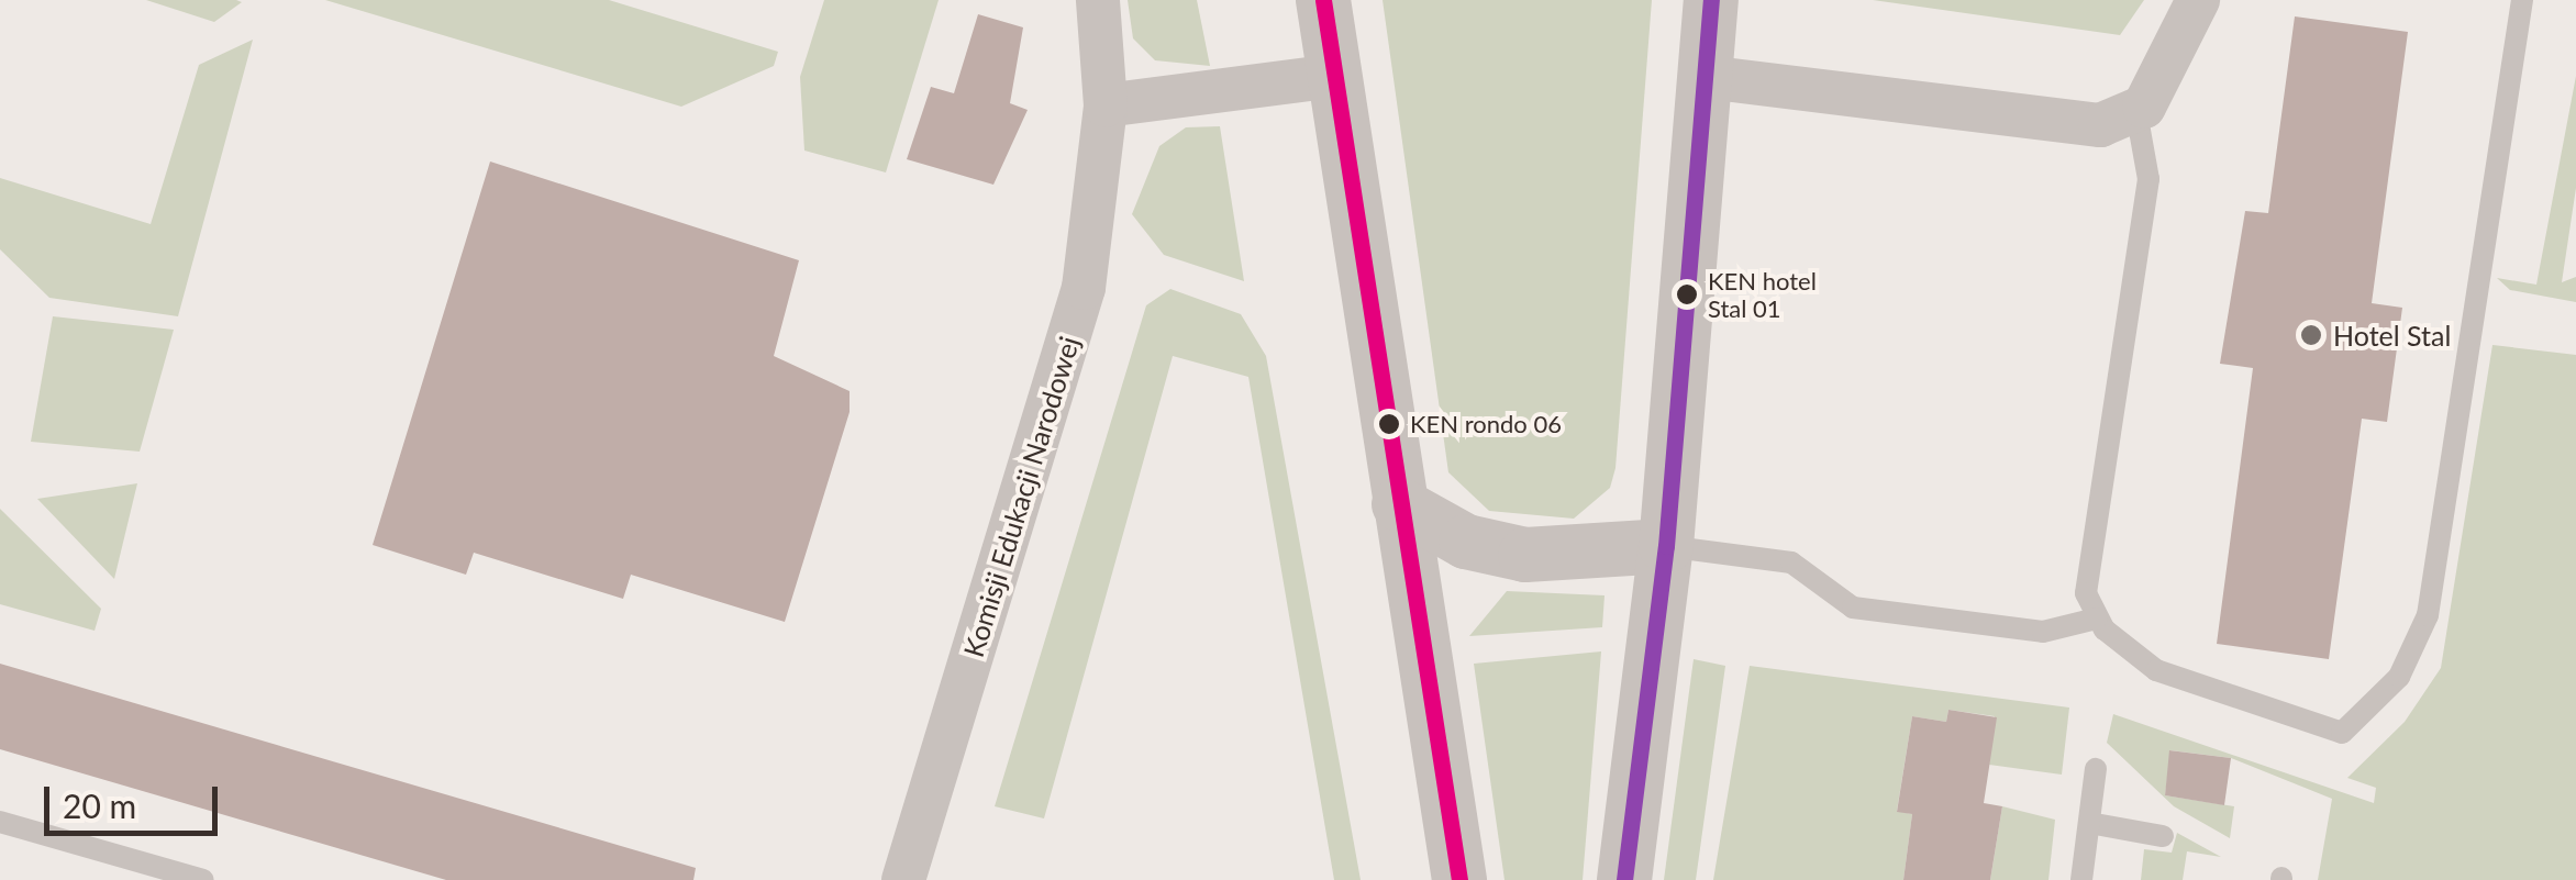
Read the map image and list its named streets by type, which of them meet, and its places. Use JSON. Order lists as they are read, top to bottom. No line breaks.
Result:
{"streets":{"street":["Komisji Edukacji Narodowej"]},"places":["KEN hotel Stal 01","Hotel Stal","KEN rondo 06"],"scale_bar":"20 m"}
